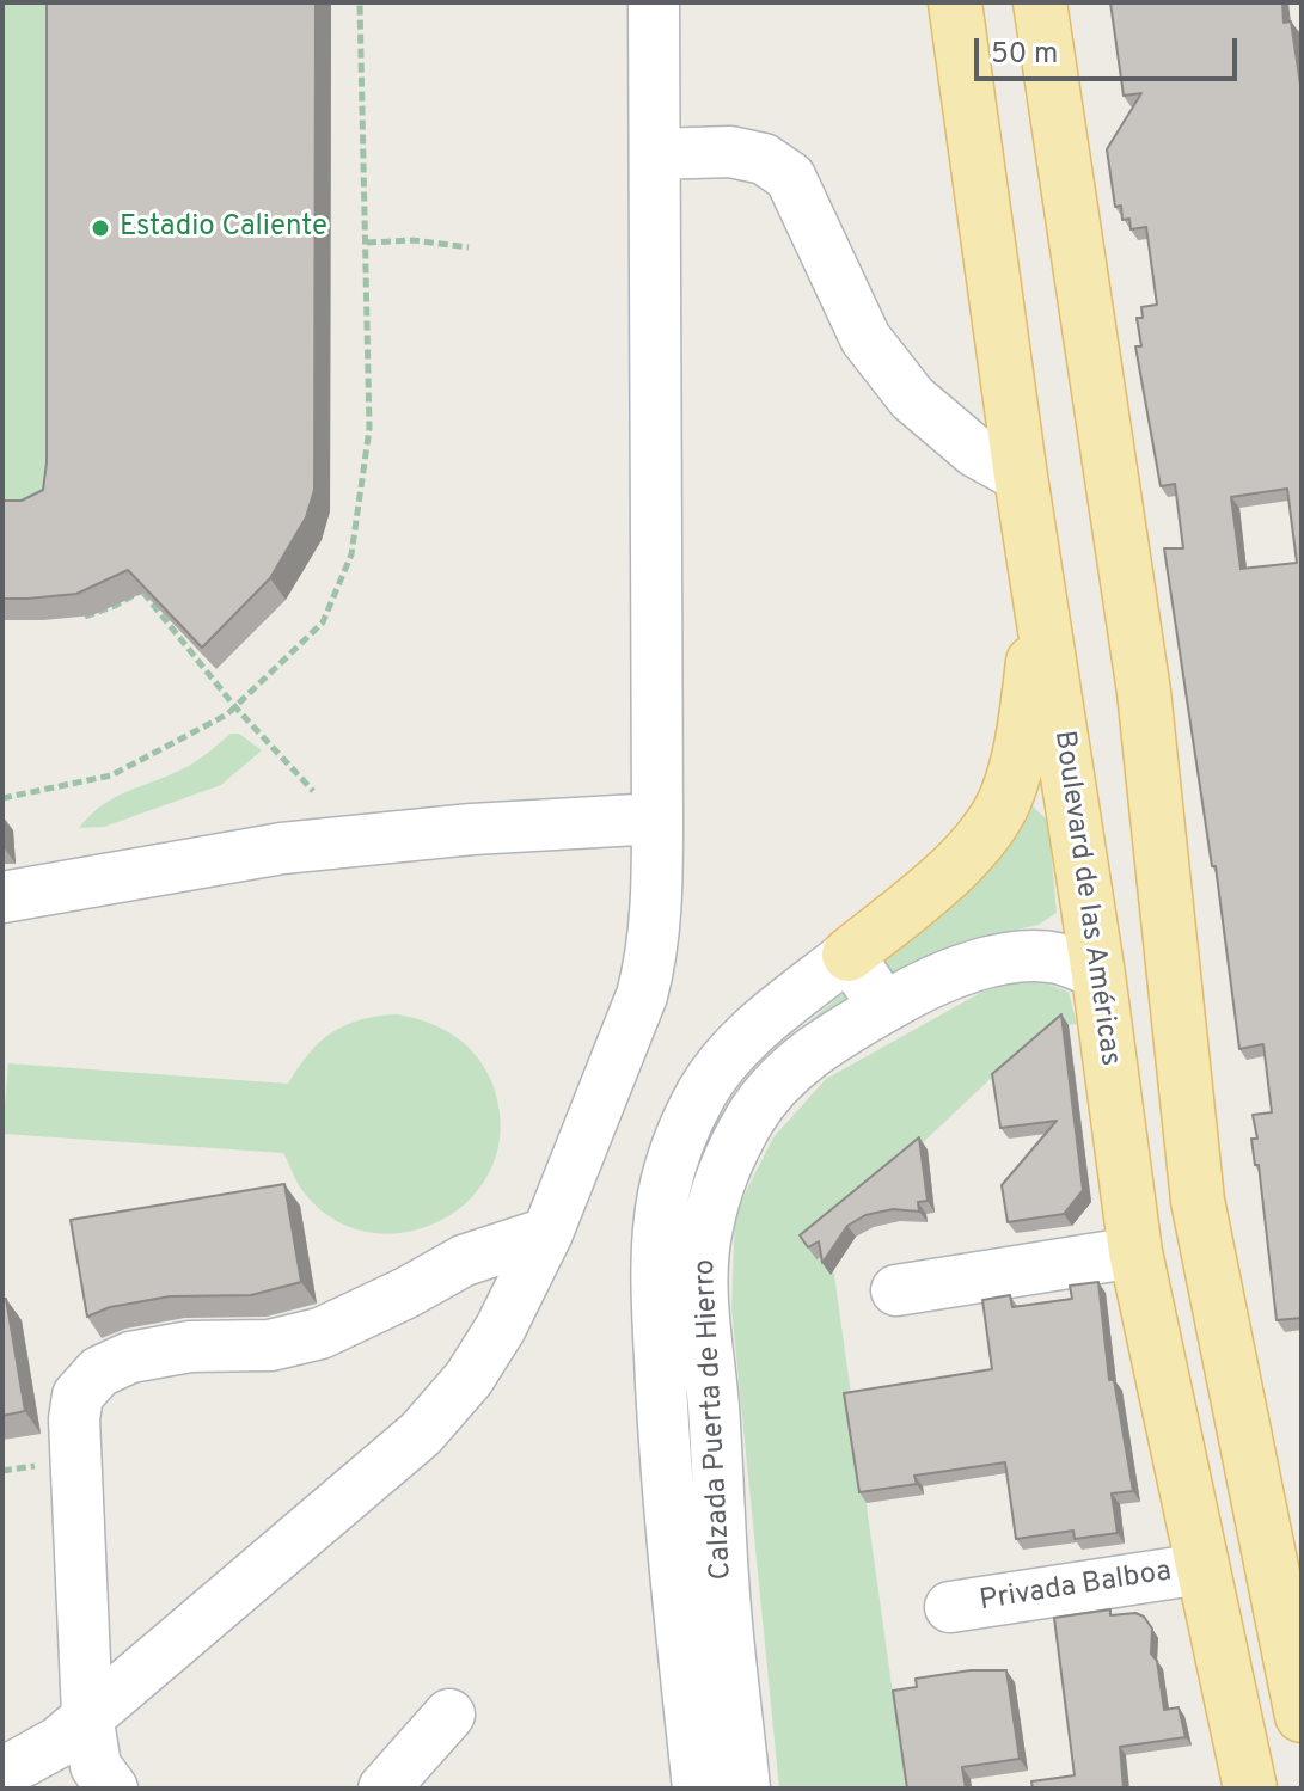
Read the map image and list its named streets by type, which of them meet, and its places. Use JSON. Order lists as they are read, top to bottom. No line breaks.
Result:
{"streets":{"main road":["Boulevard de las Américas"],"street":["Calzada Puerta de Hierro","Privada Balboa"]},"crossings":[["Boulevard de las Américas","Calzada Puerta de Hierro"],["Boulevard de las Américas","Privada Balboa"]],"places":["Estadio Caliente"],"scale_bar":"50 m"}
